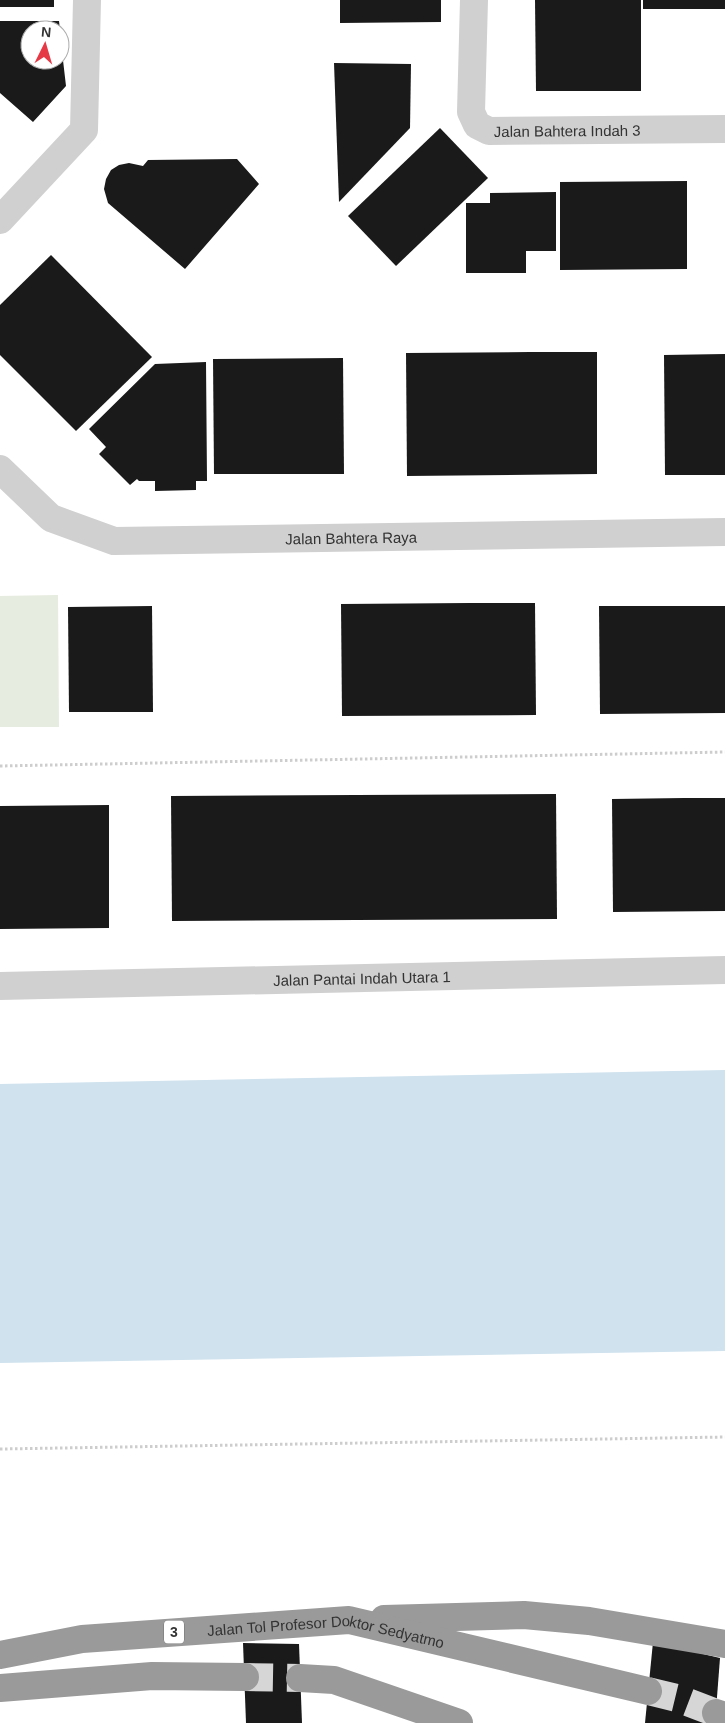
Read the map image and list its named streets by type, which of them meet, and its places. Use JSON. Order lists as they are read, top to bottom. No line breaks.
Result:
{"streets":{"highway":["3","Jalan Tol Profesor Doktor Sedyatmo"],"street":["Jalan Bahtera Indah 3","Jalan Bahtera Raya","Jalan Pantai Indah Utara 1"]},"north":"top"}
